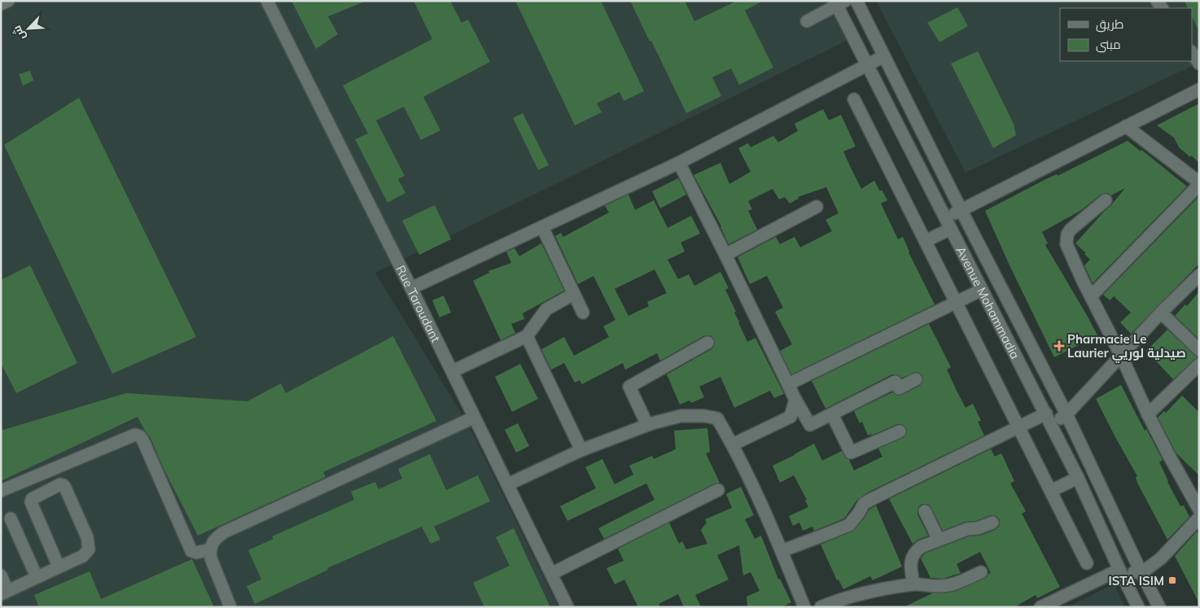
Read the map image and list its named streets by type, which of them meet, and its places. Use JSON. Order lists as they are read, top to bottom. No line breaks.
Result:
{"streets":{"street":["Avenue Mohammadia","Rue Taroudant"]},"places":{"health":["Pharmacie Le Laurier صيدلية لوريي"],"transit":["ISTA ISIM"]},"legend":["طريق","مبنى"],"north":"bottom left"}
